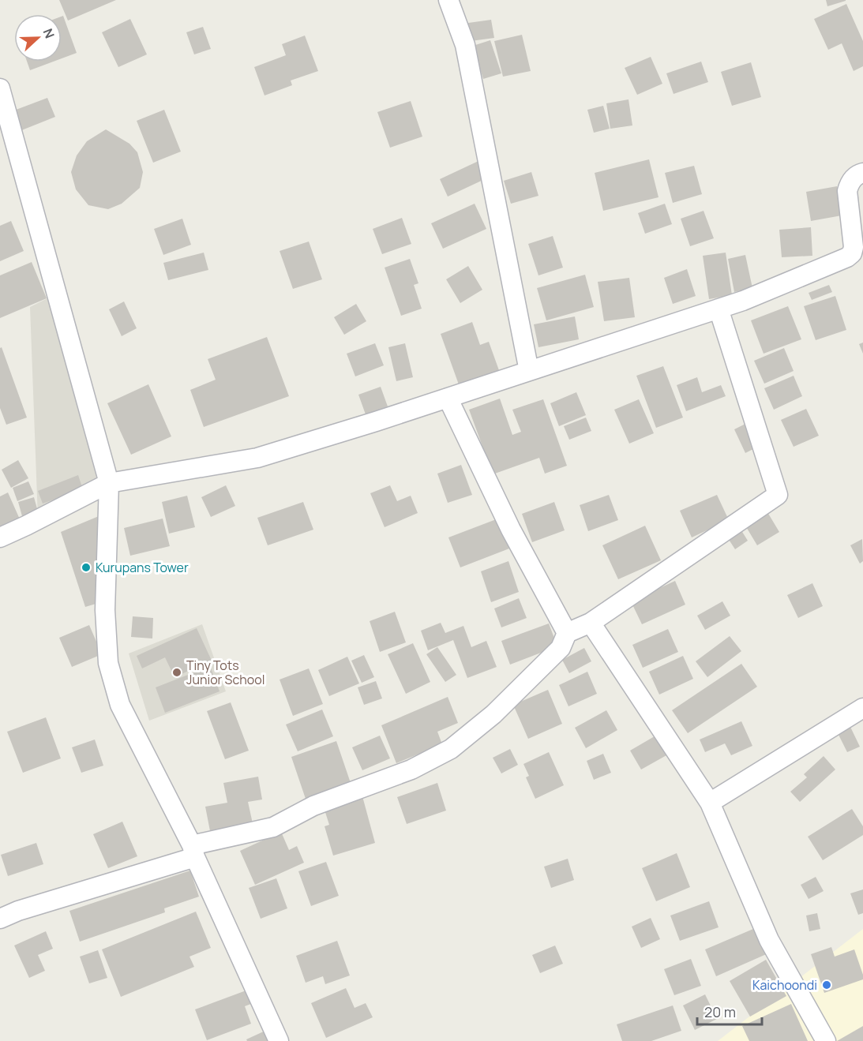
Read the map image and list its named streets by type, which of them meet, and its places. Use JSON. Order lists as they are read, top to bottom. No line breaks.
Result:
{"places":["Kurupans Tower","Tiny Tots Junior School","Kaichoondi"],"scale_bar":"20 m","north":"right"}
